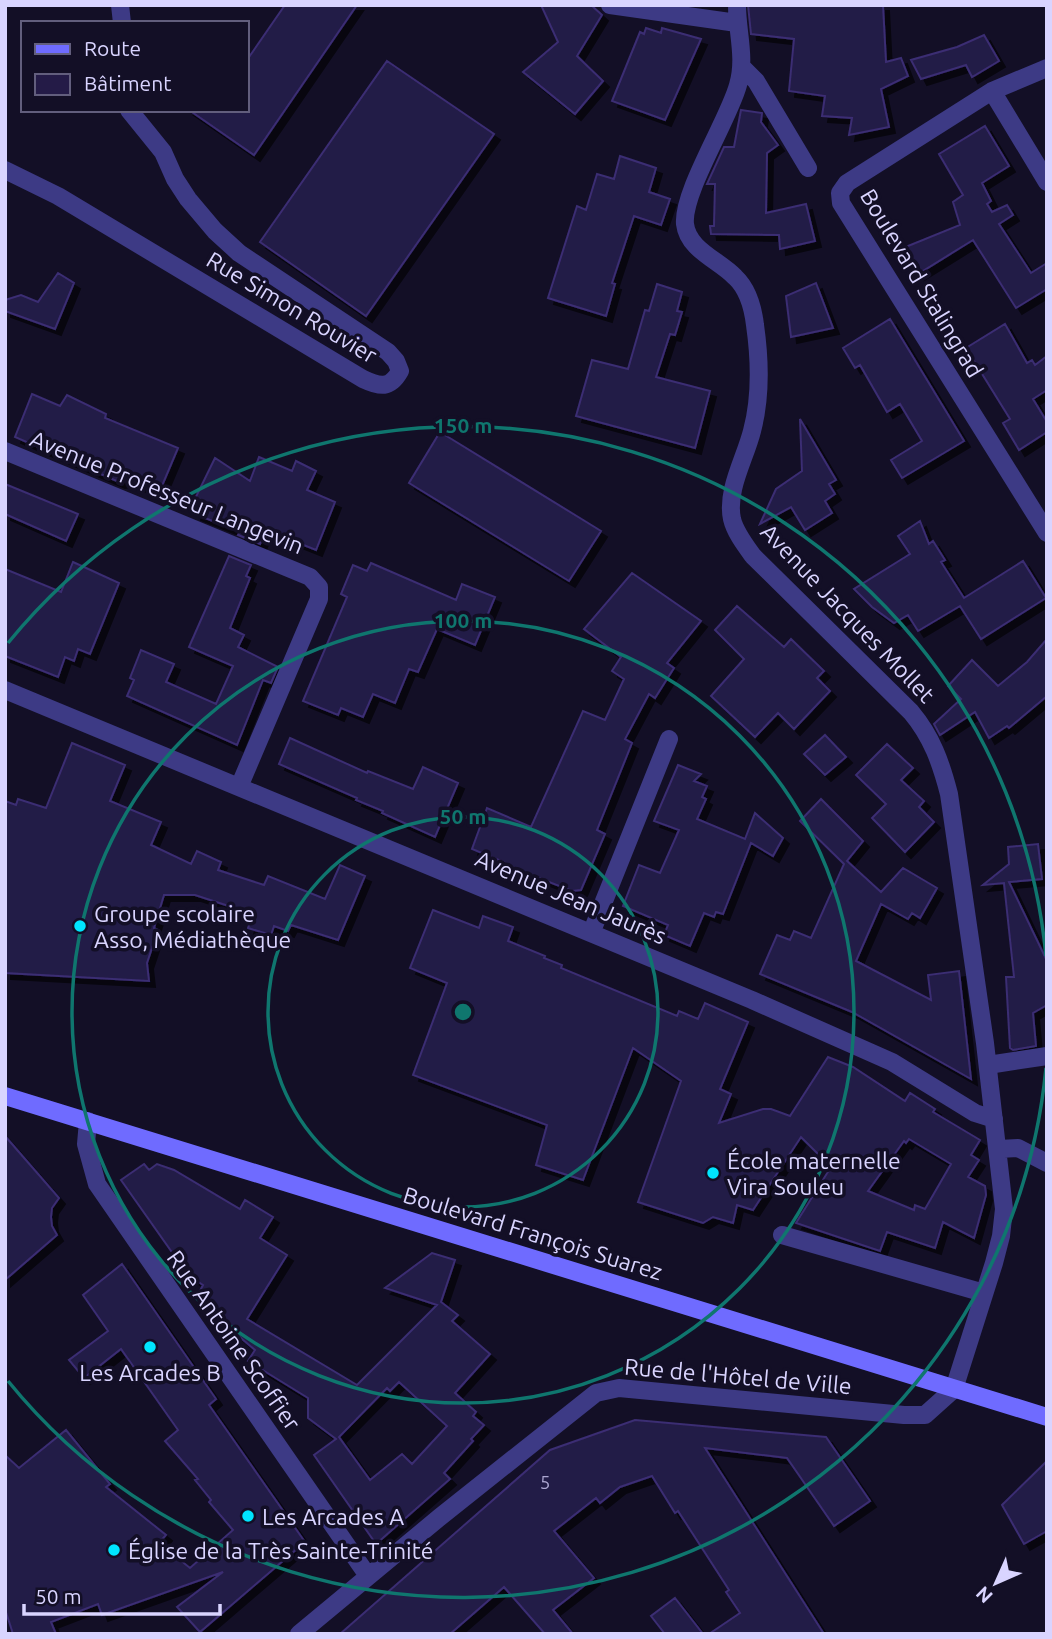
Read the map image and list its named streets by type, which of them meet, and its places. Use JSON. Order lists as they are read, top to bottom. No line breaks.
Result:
{"streets":{"main road":["Boulevard François Suarez"],"street":["Boulevard Stalingrad","Rue Simon Rouvier","Avenue Professeur Langevin","Avenue Jacques Mollet","Avenue Jean Jaurès","Rue Antoine Scoffier","Rue de l'Hôtel de Ville"]},"crossings":[["Avenue Professeur Langevin","Avenue Jean Jaurès"],["Avenue Jacques Mollet","Avenue Jean Jaurès"],["Avenue Jacques Mollet","Boulevard François Suarez"],["Avenue Jacques Mollet","Rue de l'Hôtel de Ville"],["Boulevard François Suarez","Rue Antoine Scoffier"],["Boulevard François Suarez","Rue de l'Hôtel de Ville"],["Rue Antoine Scoffier","Rue de l'Hôtel de Ville"]],"places":["Groupe scolaire Asso, Médiathèque","École maternelle Vira Souleu","Les Arcades B","Les Arcades A","Église de la Très Sainte-Trinité"],"house_numbers":["5"],"legend":["Route","Bâtiment"],"scale_bar":"50 m","north":"bottom left","rings":["150 m","100 m","50 m"]}
